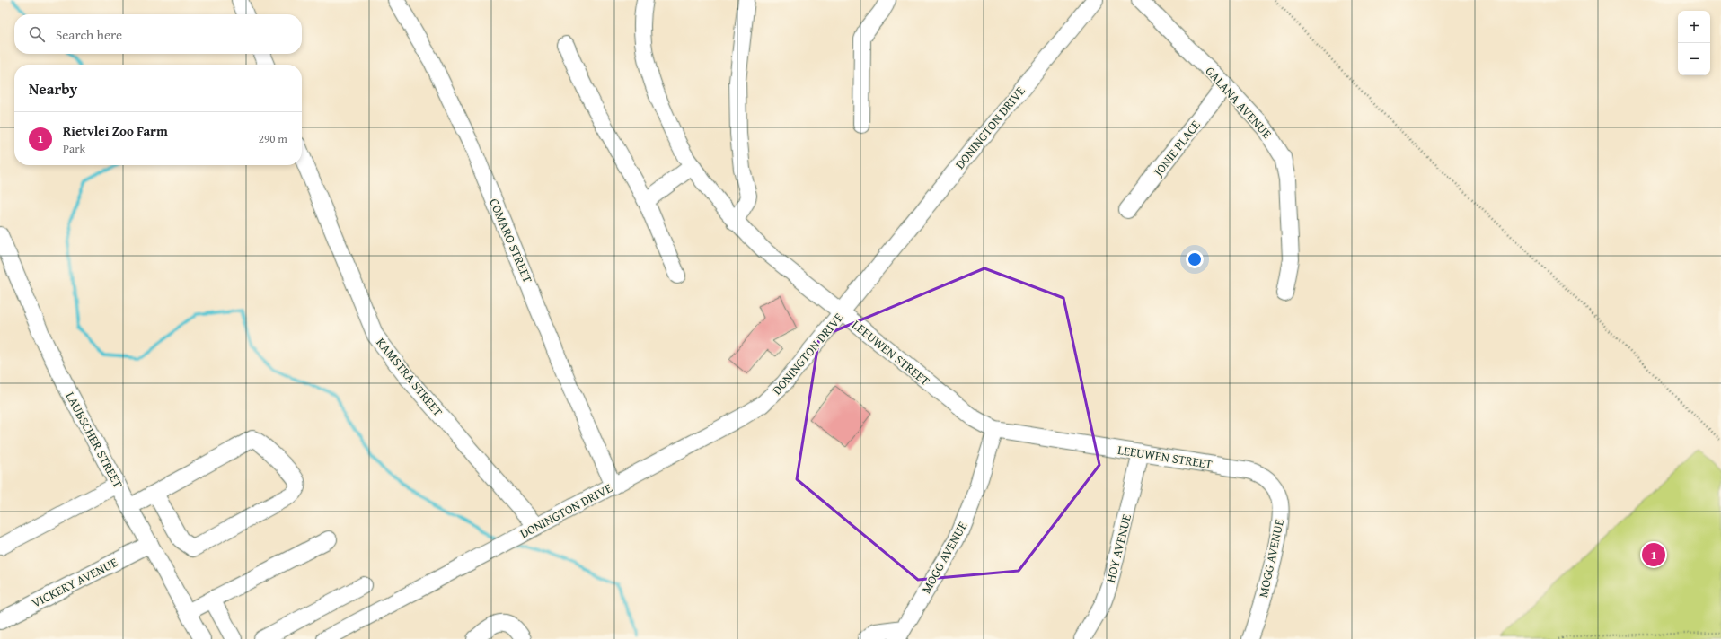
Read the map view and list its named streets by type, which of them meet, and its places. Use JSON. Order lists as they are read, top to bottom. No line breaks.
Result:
{"streets":{"street":["GALANA AVENUE","DONINGTON DRIVE","JONIE PLACE","COMARO STREET","LEEUWEN STREET","KAMSTRA STREET","LAUBSCHER STREET","HOY AVENUE","MOGG AVENUE","VICKERY AVENUE"]},"crossings":[["GALANA AVENUE","JONIE PLACE"],["DONINGTON DRIVE","COMARO STREET"],["DONINGTON DRIVE","LEEUWEN STREET"],["DONINGTON DRIVE","KAMSTRA STREET"],["LEEUWEN STREET","HOY AVENUE"],["LEEUWEN STREET","MOGG AVENUE"],["LAUBSCHER STREET","VICKERY AVENUE"]],"page":{"map_buttons":["+","−"],"search":"Search here","heading":"Nearby","list":[{"mark":"1","name":"Rietvlei Zoo Farm","note":"Park","value":"290 m"}],"pins":"1"}}
